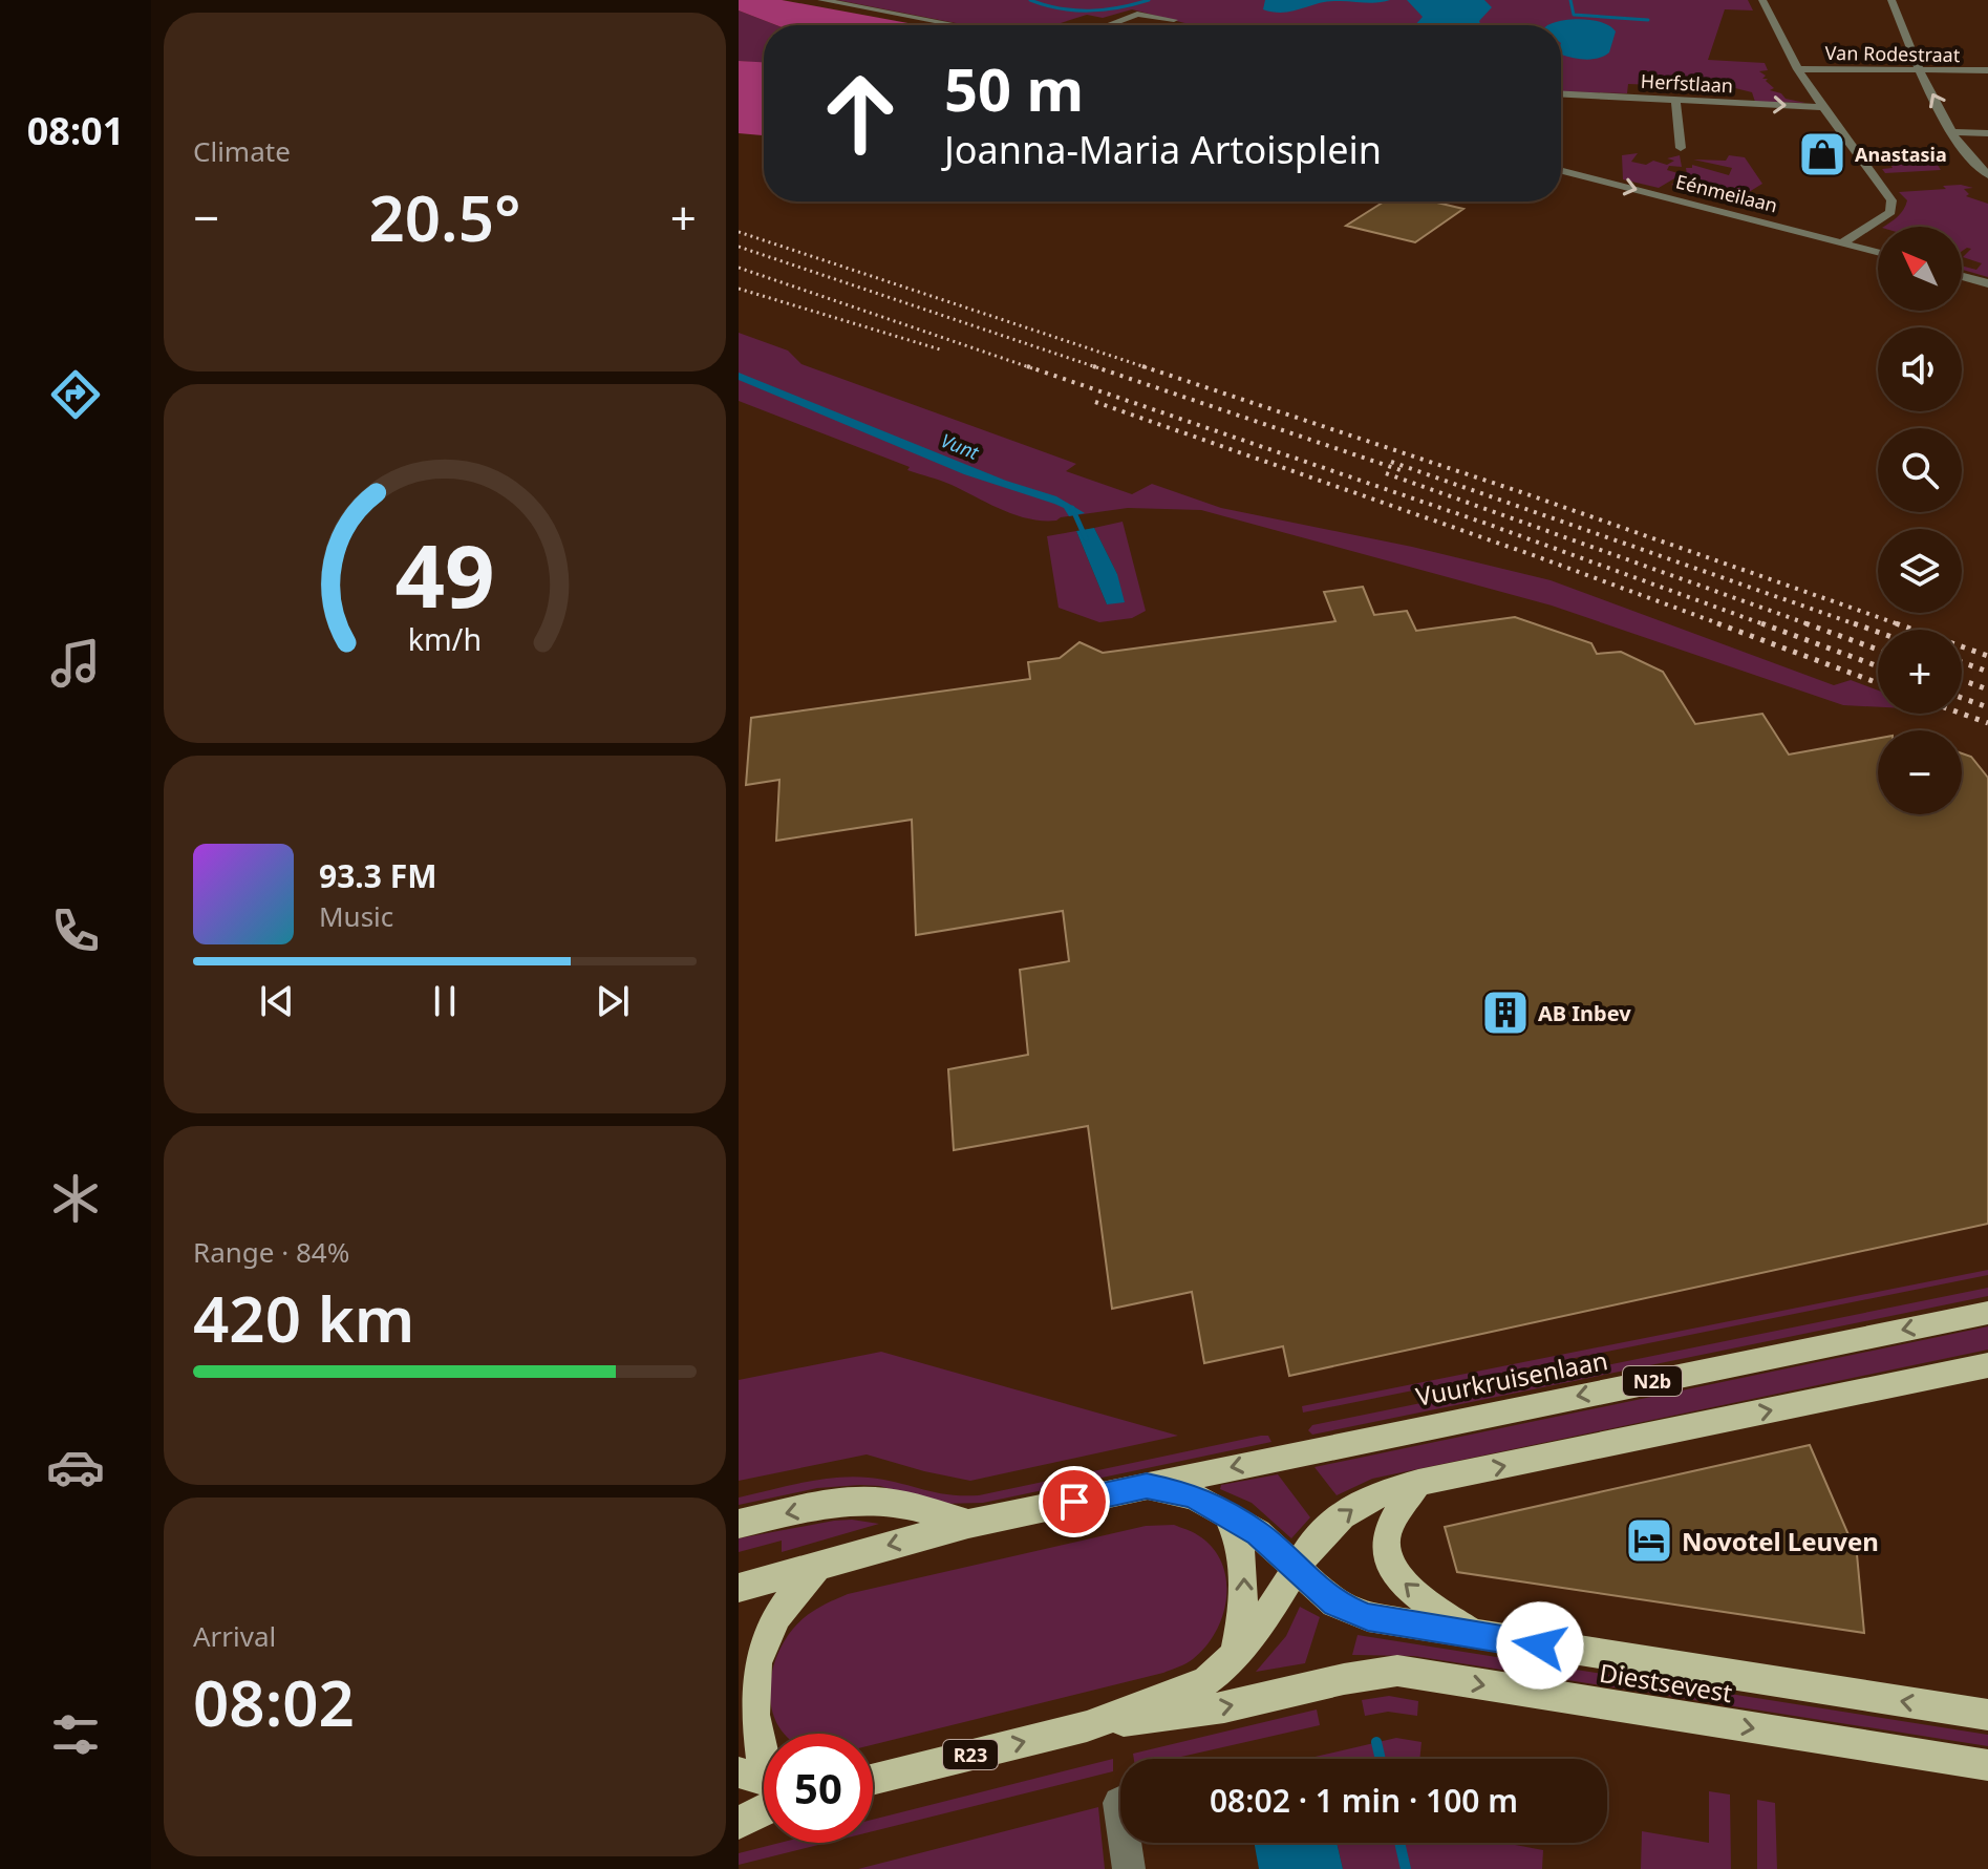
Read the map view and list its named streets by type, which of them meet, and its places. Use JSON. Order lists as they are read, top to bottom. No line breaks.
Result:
{"streets":{"main road":["Vuurkruisenlaan","N2b","Diestsevest","R23"],"street":["Van Rodestraat","Herfstlaan","Eénmeilaan"]},"crossings":[["Vuurkruisenlaan","Diestsevest"],["Diestsevest","R23"]],"one_way":["Herfstlaan","Eénmeilaan"],"water":["Vunt"],"places":{"shop":["Anastasia"],"building":["AB Inbev"],"hotel":["Novotel Leuven"]},"north":"top left","page":{"tabs":"08:01","tile":["Climate",["Range · 84%","420 km"],["Arrival","08:02"]],"turn":["50 m","Joanna-Maria Artoisplein"],"heat":["−","20.5°","+"],"map_buttons":["+","−"],"song":["93.3 FM","Music"],"limit":"50","trip":"08:02 · 1 min · 100 m","gauge":["49","km/h"]}}
